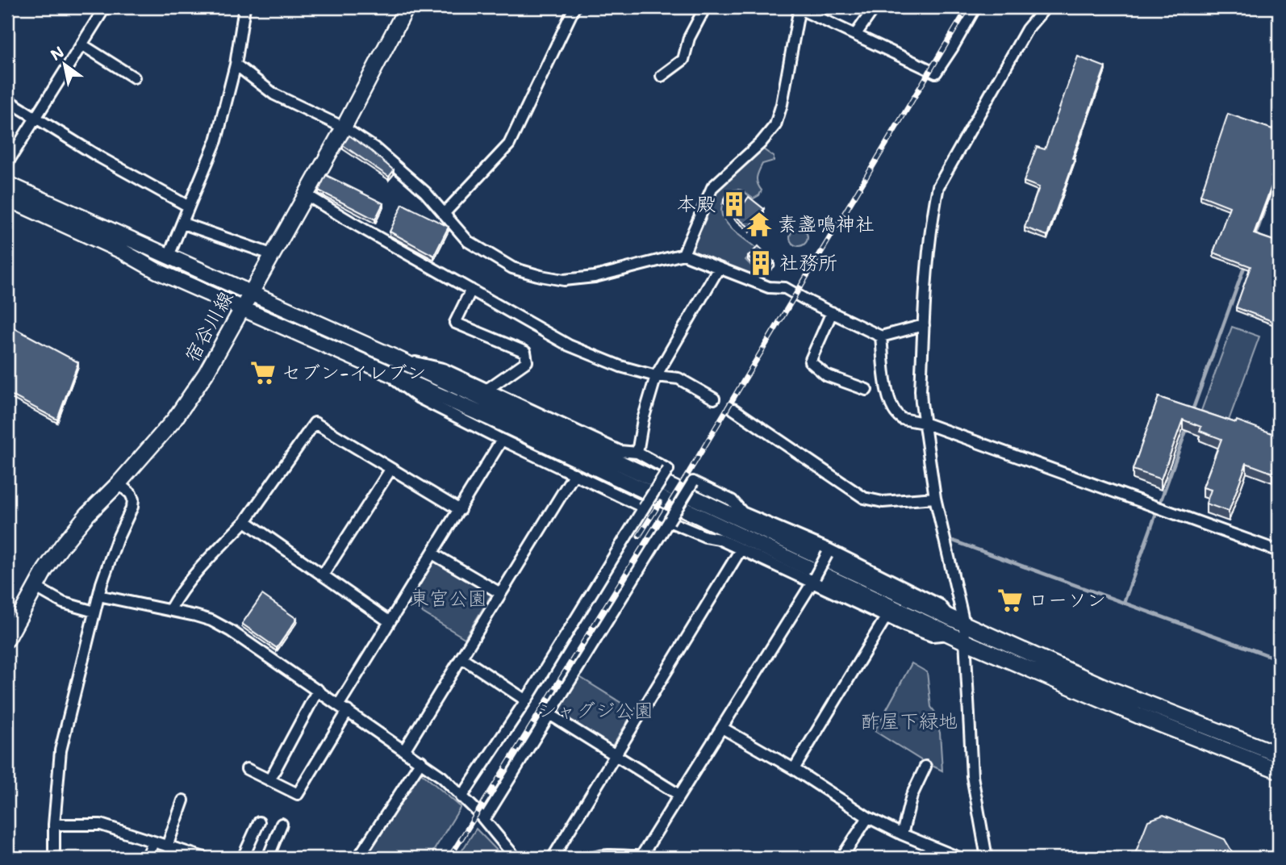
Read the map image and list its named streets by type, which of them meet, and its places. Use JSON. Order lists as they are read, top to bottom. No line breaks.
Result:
{"streets":{"street":["宿谷川線"]},"parks":["東宮公園","シャグジ公園","酢屋下緑地"],"places":{"building":["本殿","社務所"],"temple":["素盞鳴神社"],"supermarket":["セブン-イレブン","ローソン"]},"north":"top left"}
